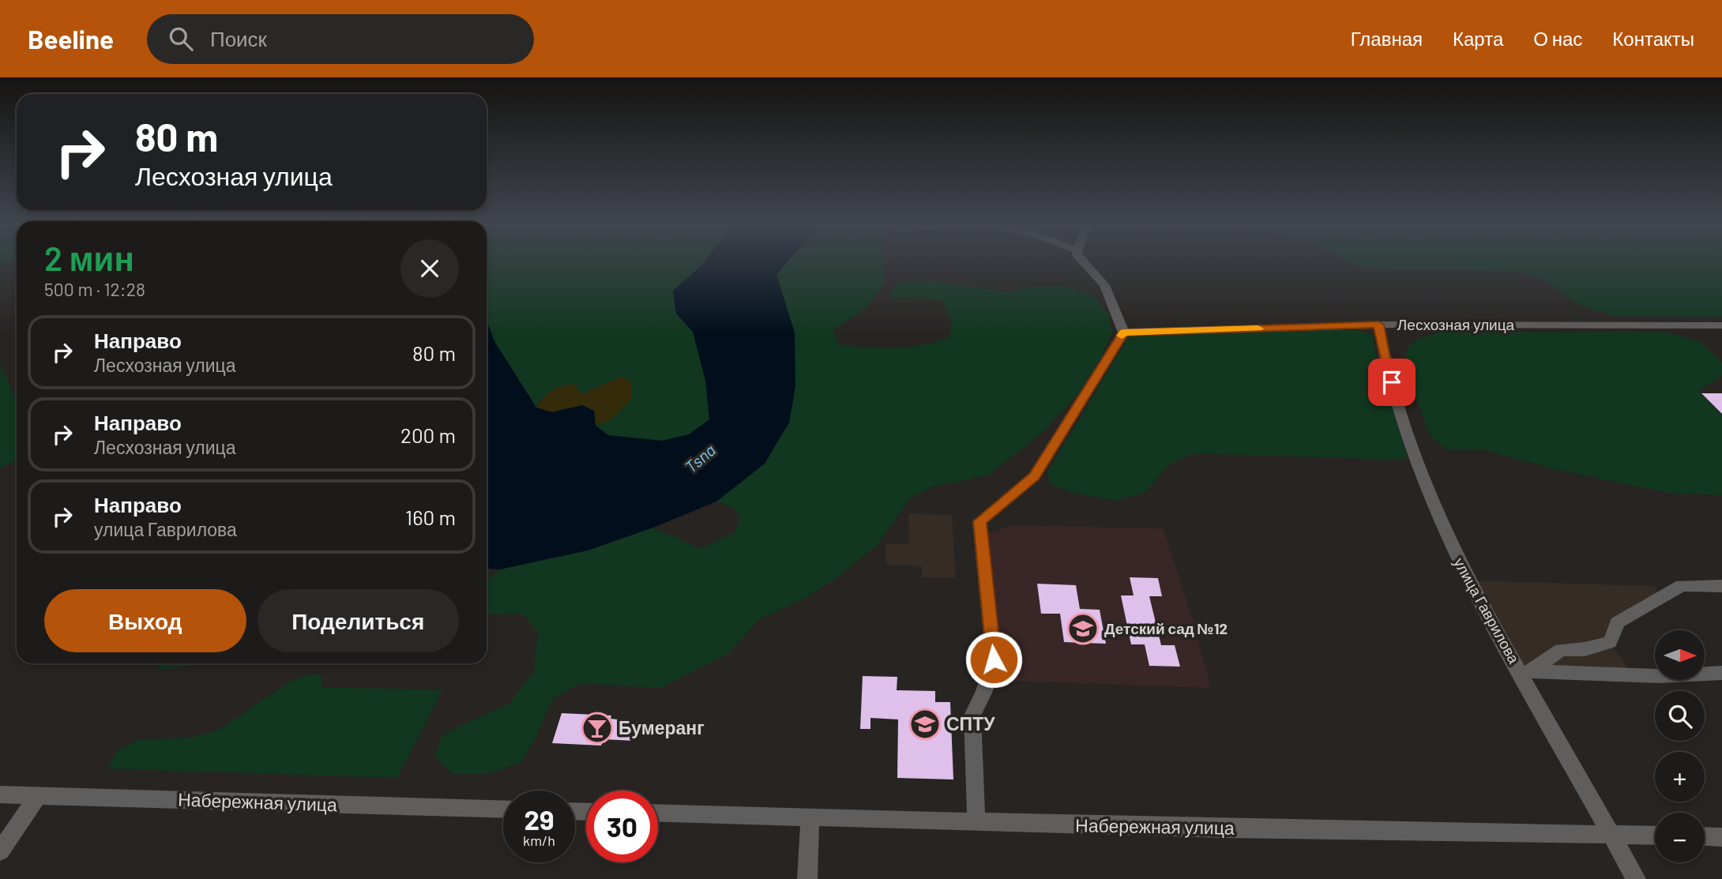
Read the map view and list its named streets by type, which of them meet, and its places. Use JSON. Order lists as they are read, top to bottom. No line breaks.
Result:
{"streets":{"street":["Лесхозная улица","улица Гаврилова","Набережная улица"]},"crossings":[["Лесхозная улица","улица Гаврилова"],["улица Гаврилова","Набережная улица"]],"water":["Tsna"],"places":{"school or university":["Детский сад №12","СПТУ"],"bar":["Бумеранг"]},"north":"right","page":{"header":"Beeline","search":"Поиск","nav":["Главная","Карта","О нас","Контакты"],"turn":["80 m","Лесхозная улица"],"heading":["2 мин","500 m · 12:28"],"list":[{"name":"Направо","note":"Лесхозная улица","value":"80 m"},{"name":"Направо","note":"Лесхозная улица","value":"200 m"},{"name":"Направо","note":"улица Гаврилова","value":"160 m"}],"buttons":["Выход","Поделиться"],"map_buttons":["+","−"],"speed":"29 km/h","limit":"30"}}
